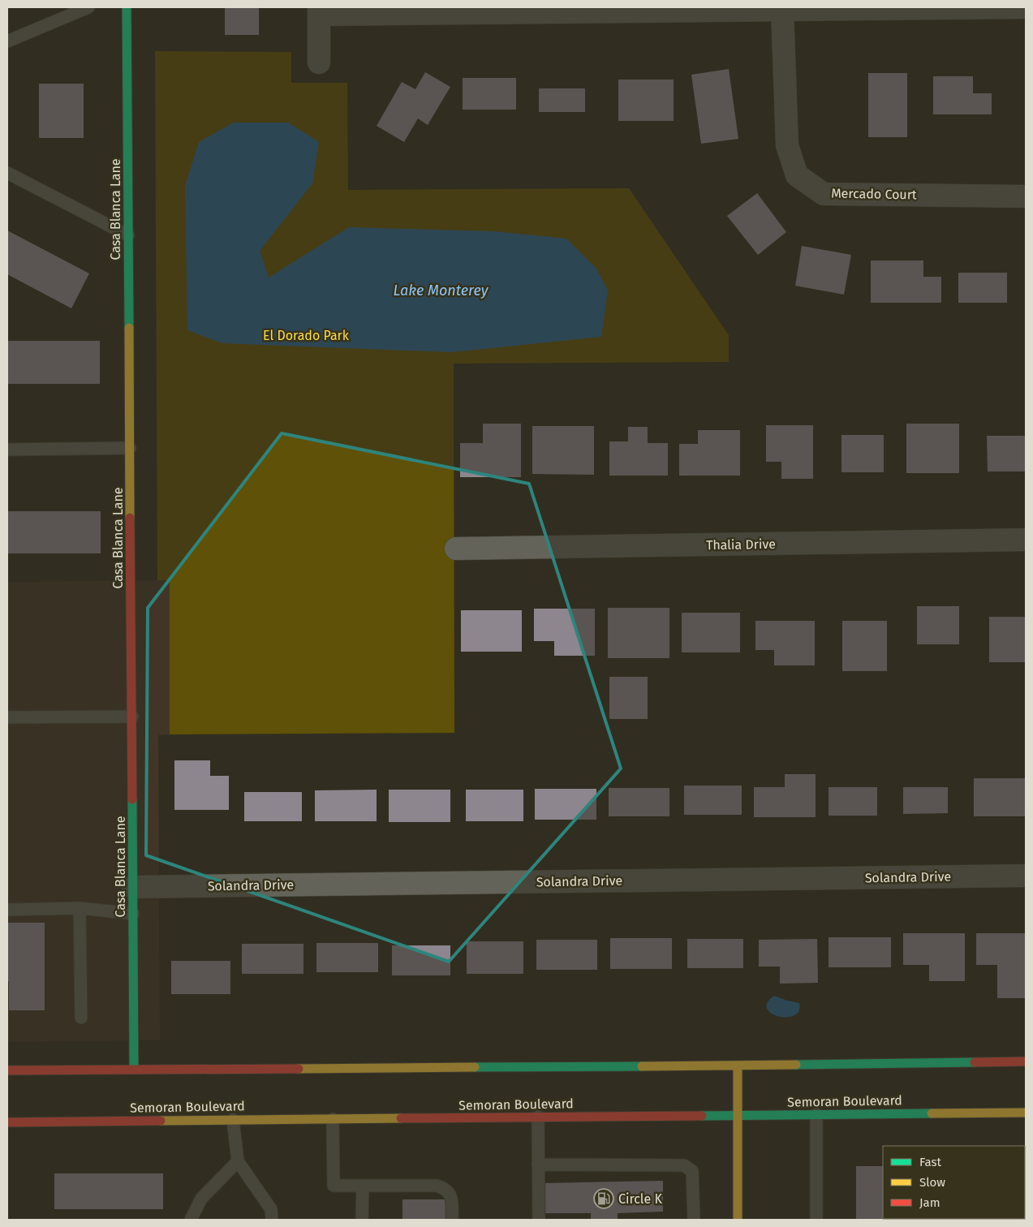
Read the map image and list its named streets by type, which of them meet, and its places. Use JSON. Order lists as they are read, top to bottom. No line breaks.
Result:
{"streets":{"main road":["Casa Blanca Lane","Semoran Boulevard"],"street":["Mercado Court","Thalia Drive","Solandra Drive"]},"crossings":[["Casa Blanca Lane","Solandra Drive"]],"water":["Lake Monterey"],"parks":["El Dorado Park"],"places":{"fuel station":["Circle K"]},"legend":["Fast","Slow","Jam"]}
